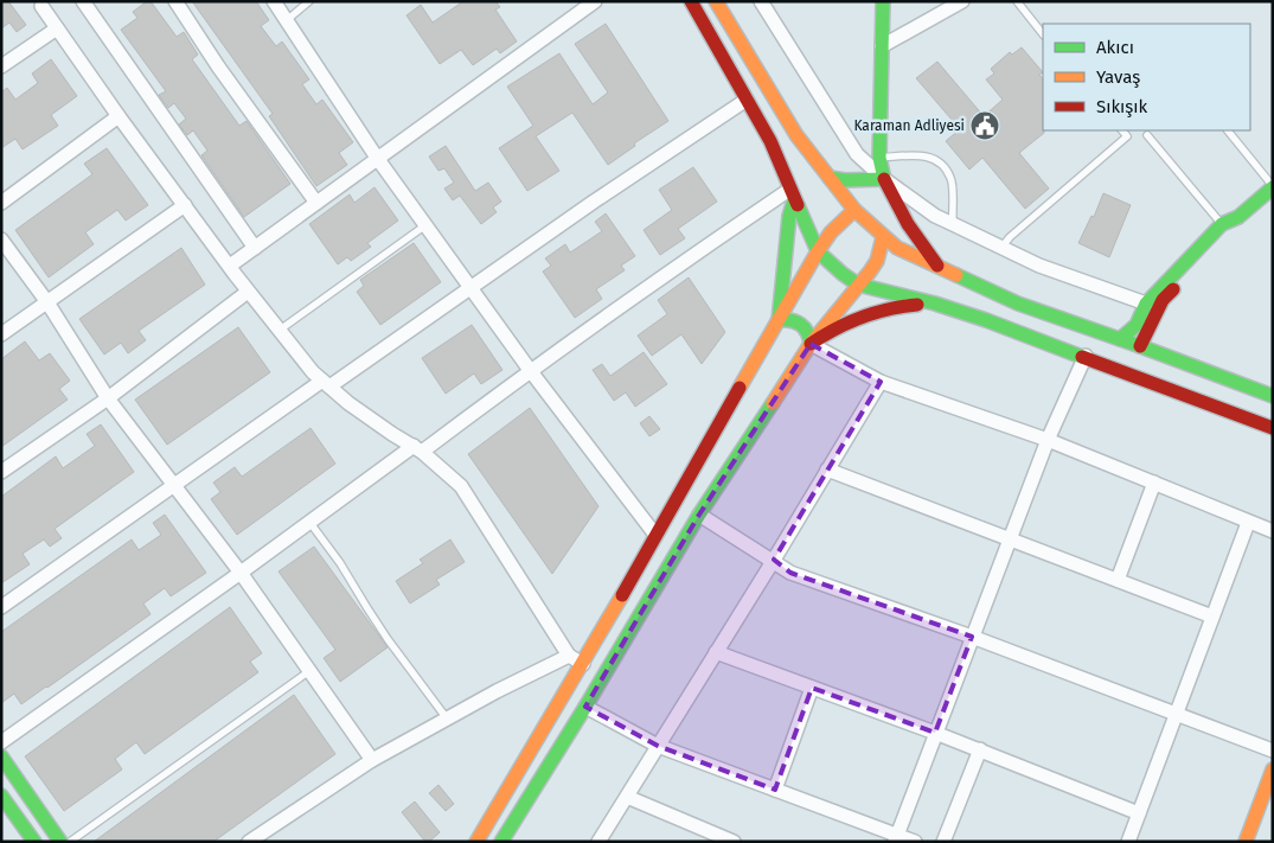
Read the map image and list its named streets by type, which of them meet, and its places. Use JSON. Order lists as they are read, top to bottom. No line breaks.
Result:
{"places":{"public building":["Karaman Adliyesi"]},"legend":["Akıcı","Yavaş","Sıkışık"]}
